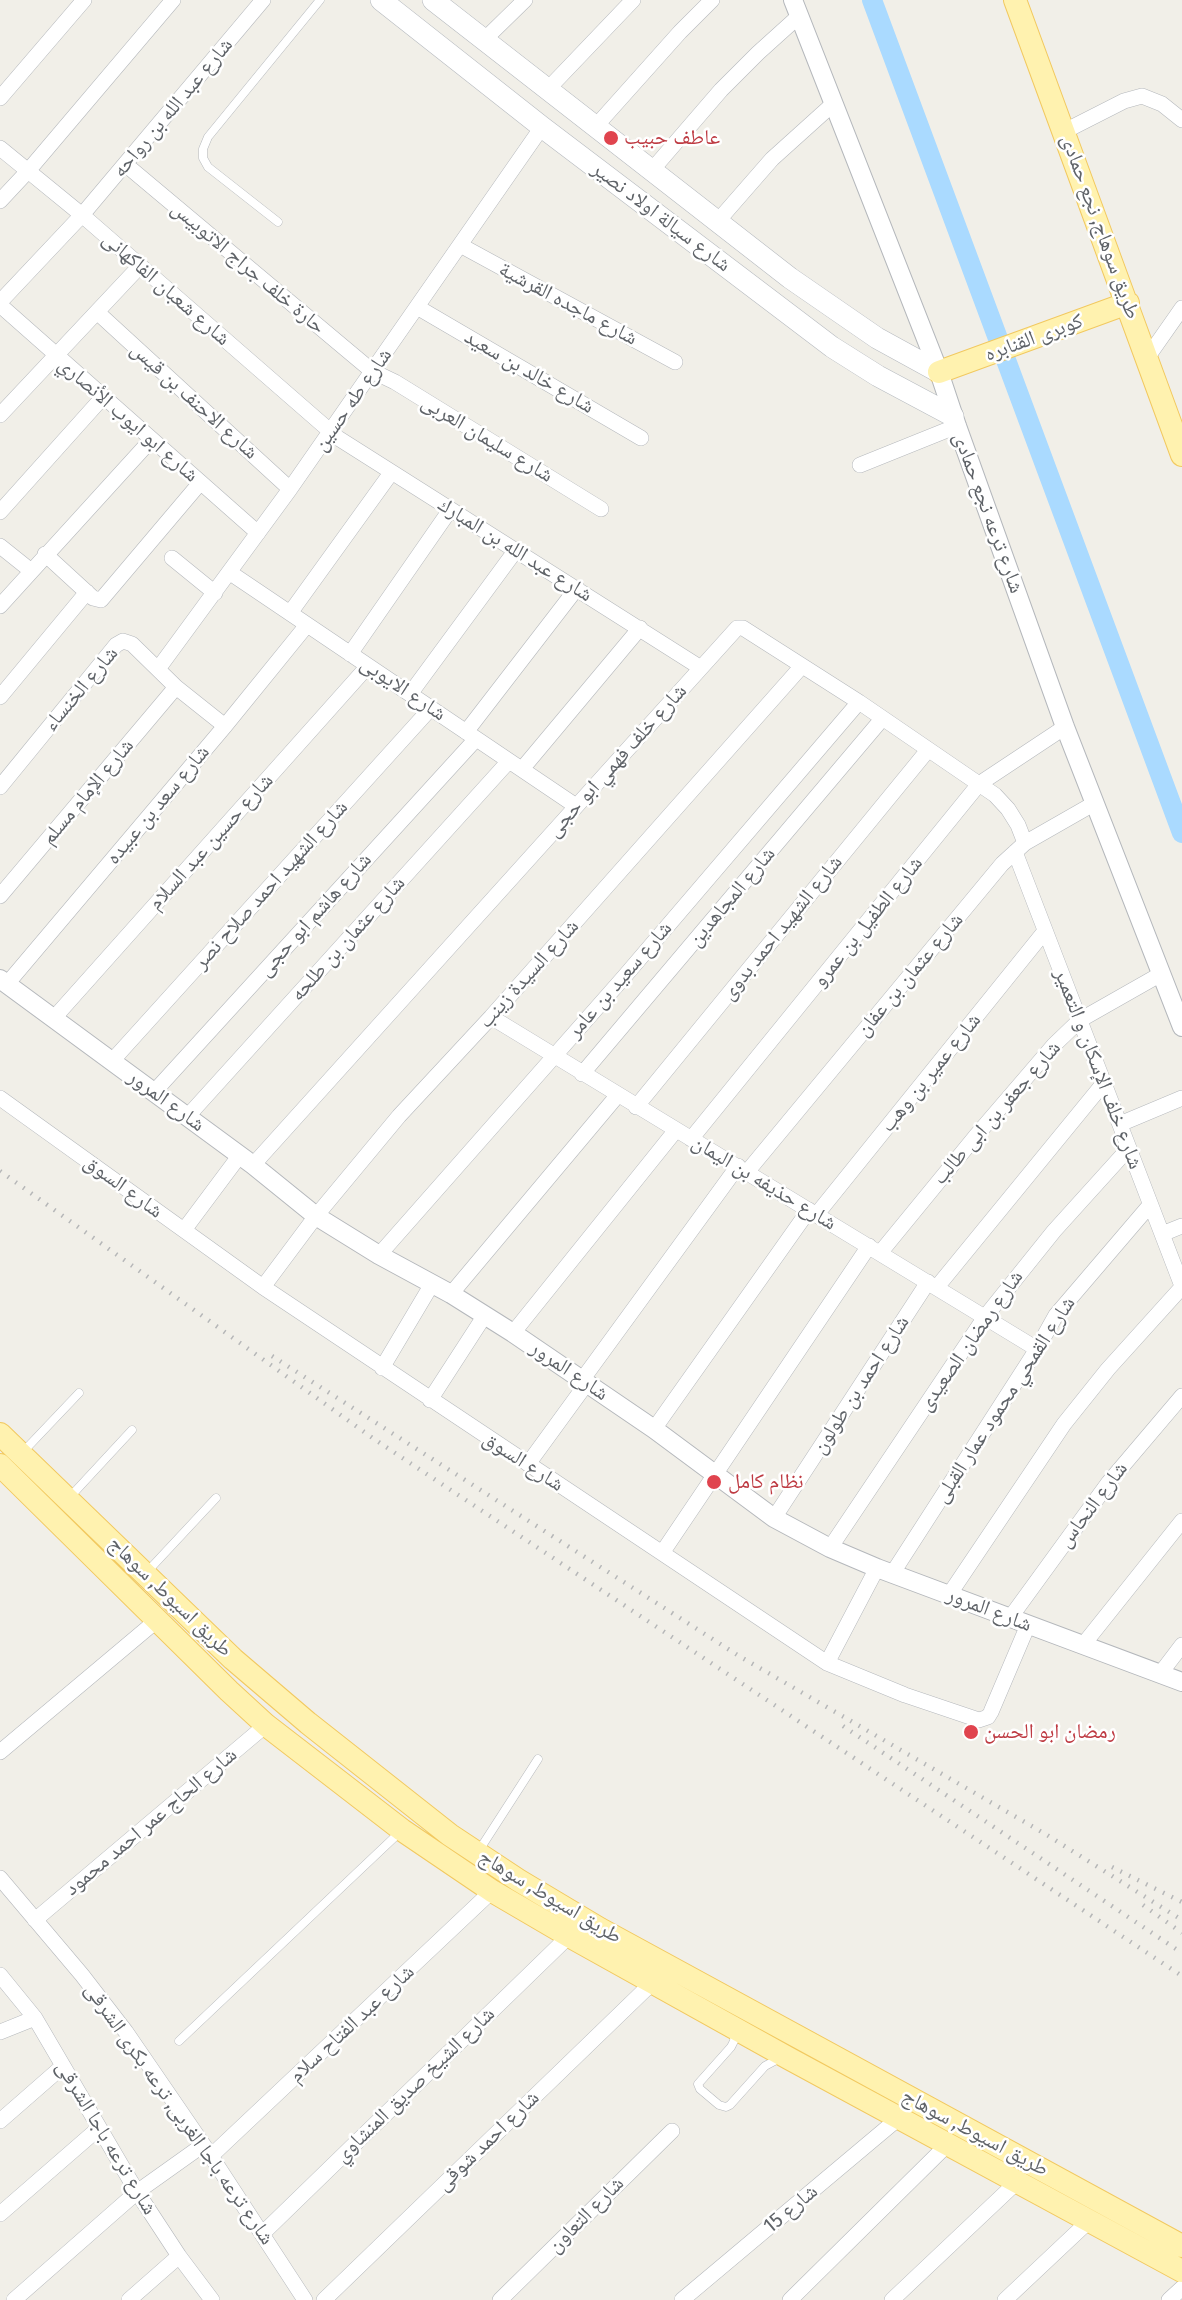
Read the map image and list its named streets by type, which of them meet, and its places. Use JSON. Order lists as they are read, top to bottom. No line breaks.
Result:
{"streets":{"main road":["شارع سيالة اولاد نصير","طريق سوهاج, نجع حمادى","كوبرى القنابره","طريق اسيوط, سوهاج"],"street":["شارع عبد الله بن رواحه","حارة خلف جراج الاتوبيس","شارع شعبان الفاكهانى","شارع ماجده القرشية","شارع خالد بن سعيد","شارع طه حسين","شارع الاحنف بن قيس","شارع ابو ايوب الأنصاري","شارع سليمان العربى","شارع ترعه نجع حمادى","شارع عبد الله بن المبارك","شارع الخنساء","شارع الايوبى","شارع خلف فهمي ابو حجى","شارع الإمام مسلم","شارع سعد بن عبيده","شارع حسين عبد السلام","شارع الشهيد احمد صلاح نصر","شارع المجاهدين","شارع هاشم ابو حجى","شارع الطفيل بن عمرو","شارع الشهيد احمد بدوى","شارع عثمان بن طلحه","شارع السيدة زينب","شارع عثمان بن عفان","شارع سعيد بن عامر","شارع خلف الإسكان و التعمير","شارع عمير بن وهب","شارع المرور","شارع جعفر بن ابى طالب","شارع حذيفه بن اليمان","شارع السوق","شارع رمضان الصعيدى","شارع احمد بن طولون","شارع القمحي محمود عمار القبلى","شارع النحاس","شارع الحاج عمر احمد محمود","شارع عبد الفتاح سلام","شارع الشيخ صديق المنشاوي","شارع ترعه باجا الغربى, ترعه بكرى الشرقى","شارع ترعه باجا الشرقى","شارع احمد شوقى","شارع 15","شارع التعاون"]},"crossings":[["شارع عبد الله بن رواحه","حارة خلف جراج الاتوبيس"],["شارع عبد الله بن رواحه","شارع شعبان الفاكهانى"],["شارع عبد الله بن رواحه","شارع ابو ايوب الأنصاري"],["شارع سيالة اولاد نصير","كوبرى القنابره"],["شارع سيالة اولاد نصير","شارع طه حسين"],["شارع سيالة اولاد نصير","شارع ترعه نجع حمادى"],["طريق سوهاج, نجع حمادى","كوبرى القنابره"],["حارة خلف جراج الاتوبيس","شارع طه حسين"],["حارة خلف جراج الاتوبيس","شارع سليمان العربى"],["شارع شعبان الفاكهانى","شارع طه حسين"],["شارع شعبان الفاكهانى","شارع عبد الله بن المبارك"],["شارع ماجده القرشية","شارع طه حسين"],["كوبرى القنابره","شارع ترعه نجع حمادى"],["شارع خالد بن سعيد","شارع طه حسين"],["شارع طه حسين","شارع الاحنف بن قيس"],["شارع طه حسين","شارع ابو ايوب الأنصاري"],["شارع طه حسين","شارع سليمان العربى"],["شارع طه حسين","شارع عبد الله بن المبارك"],["شارع طه حسين","شارع الخنساء"],["شارع طه حسين","شارع الايوبى"],["شارع ترعه نجع حمادى","شارع الطفيل بن عمرو"],["شارع ترعه نجع حمادى","شارع عثمان بن عفان"],["شارع ترعه نجع حمادى","شارع جعفر بن ابى طالب"],["شارع عبد الله بن المبارك","شارع خلف فهمي ابو حجى"],["شارع عبد الله بن المبارك","شارع هاشم ابو حجى"],["شارع عبد الله بن المبارك","شارع عثمان بن طلحه"],["شارع الخنساء","شارع الإمام مسلم"],["شارع الخنساء","شارع سعد بن عبيده"],["شارع الايوبى","شارع خلف فهمي ابو حجى"],["شارع الايوبى","شارع سعد بن عبيده"],["شارع الايوبى","شارع حسين عبد السلام"],["شارع الايوبى","شارع الشهيد احمد صلاح نصر"],["شارع الايوبى","شارع هاشم ابو حجى"],["شارع الايوبى","شارع عثمان بن طلحه"],["شارع خلف فهمي ابو حجى","شارع المجاهدين"],["شارع خلف فهمي ابو حجى","شارع الطفيل بن عمرو"],["شارع خلف فهمي ابو حجى","شارع الشهيد احمد بدوى"],["شارع خلف فهمي ابو حجى","شارع السيدة زينب"],["شارع خلف فهمي ابو حجى","شارع عثمان بن عفان"],["شارع خلف فهمي ابو حجى","شارع سعيد بن عامر"],["شارع خلف فهمي ابو حجى","شارع خلف الإسكان و التعمير"],["شارع خلف فهمي ابو حجى","شارع المرور"],["شارع خلف فهمي ابو حجى","شارع السوق"],["شارع سعد بن عبيده","شارع المرور"],["شارع حسين عبد السلام","شارع المرور"],["شارع الشهيد احمد صلاح نصر","شارع المرور"],["شارع المجاهدين","شارع حذيفه بن اليمان"],["شارع هاشم ابو حجى","شارع المرور"],["شارع الطفيل بن عمرو","شارع حذيفه بن اليمان"],["شارع الشهيد احمد بدوى","شارع حذيفه بن اليمان"],["شارع عثمان بن طلحه","شارع المرور"],["شارع السيدة زينب","شارع المرور"],["شارع السيدة زينب","شارع حذيفه بن اليمان"],["شارع السيدة زينب","شارع السوق"],["شارع عثمان بن عفان","شارع خلف الإسكان و التعمير"],["شارع عثمان بن عفان","شارع المرور"],["شارع عثمان بن عفان","شارع حذيفه بن اليمان"],["شارع عثمان بن عفان","شارع السوق"],["شارع سعيد بن عامر","شارع المرور"],["شارع سعيد بن عامر","شارع حذيفه بن اليمان"],["شارع خلف الإسكان و التعمير","شارع عمير بن وهب"],["شارع خلف الإسكان و التعمير","شارع جعفر بن ابى طالب"],["شارع خلف الإسكان و التعمير","شارع رمضان الصعيدى"],["شارع خلف الإسكان و التعمير","شارع احمد بن طولون"],["شارع خلف الإسكان و التعمير","شارع القمحي محمود عمار القبلى"],["شارع عمير بن وهب","شارع المرور"],["شارع عمير بن وهب","شارع حذيفه بن اليمان"],["شارع المرور","شارع جعفر بن ابى طالب"],["شارع المرور","شارع السوق"],["شارع المرور","شارع رمضان الصعيدى"],["شارع المرور","شارع احمد بن طولون"],["شارع المرور","شارع القمحي محمود عمار القبلى"],["شارع المرور","شارع النحاس"],["شارع جعفر بن ابى طالب","شارع حذيفه بن اليمان"],["شارع جعفر بن ابى طالب","شارع السوق"],["شارع حذيفه بن اليمان","شارع رمضان الصعيدى"],["شارع حذيفه بن اليمان","شارع احمد بن طولون"],["شارع حذيفه بن اليمان","شارع القمحي محمود عمار القبلى"],["شارع السوق","شارع القمحي محمود عمار القبلى"],["طريق اسيوط, سوهاج","شارع الحاج عمر احمد محمود"],["طريق اسيوط, سوهاج","شارع عبد الفتاح سلام"],["طريق اسيوط, سوهاج","شارع الشيخ صديق المنشاوي"],["طريق اسيوط, سوهاج","شارع احمد شوقى"],["طريق اسيوط, سوهاج","شارع 15"],["شارع الحاج عمر احمد محمود","شارع ترعه باجا الغربى, ترعه بكرى الشرقى"],["شارع عبد الفتاح سلام","شارع ترعه باجا الغربى, ترعه بكرى الشرقى"],["شارع عبد الفتاح سلام","شارع ترعه باجا الشرقى"],["شارع الشيخ صديق المنشاوي","شارع ترعه باجا الغربى, ترعه بكرى الشرقى"]],"places":["عاطف حبيب","نظام كامل","رمضان ابو الحسن"]}
